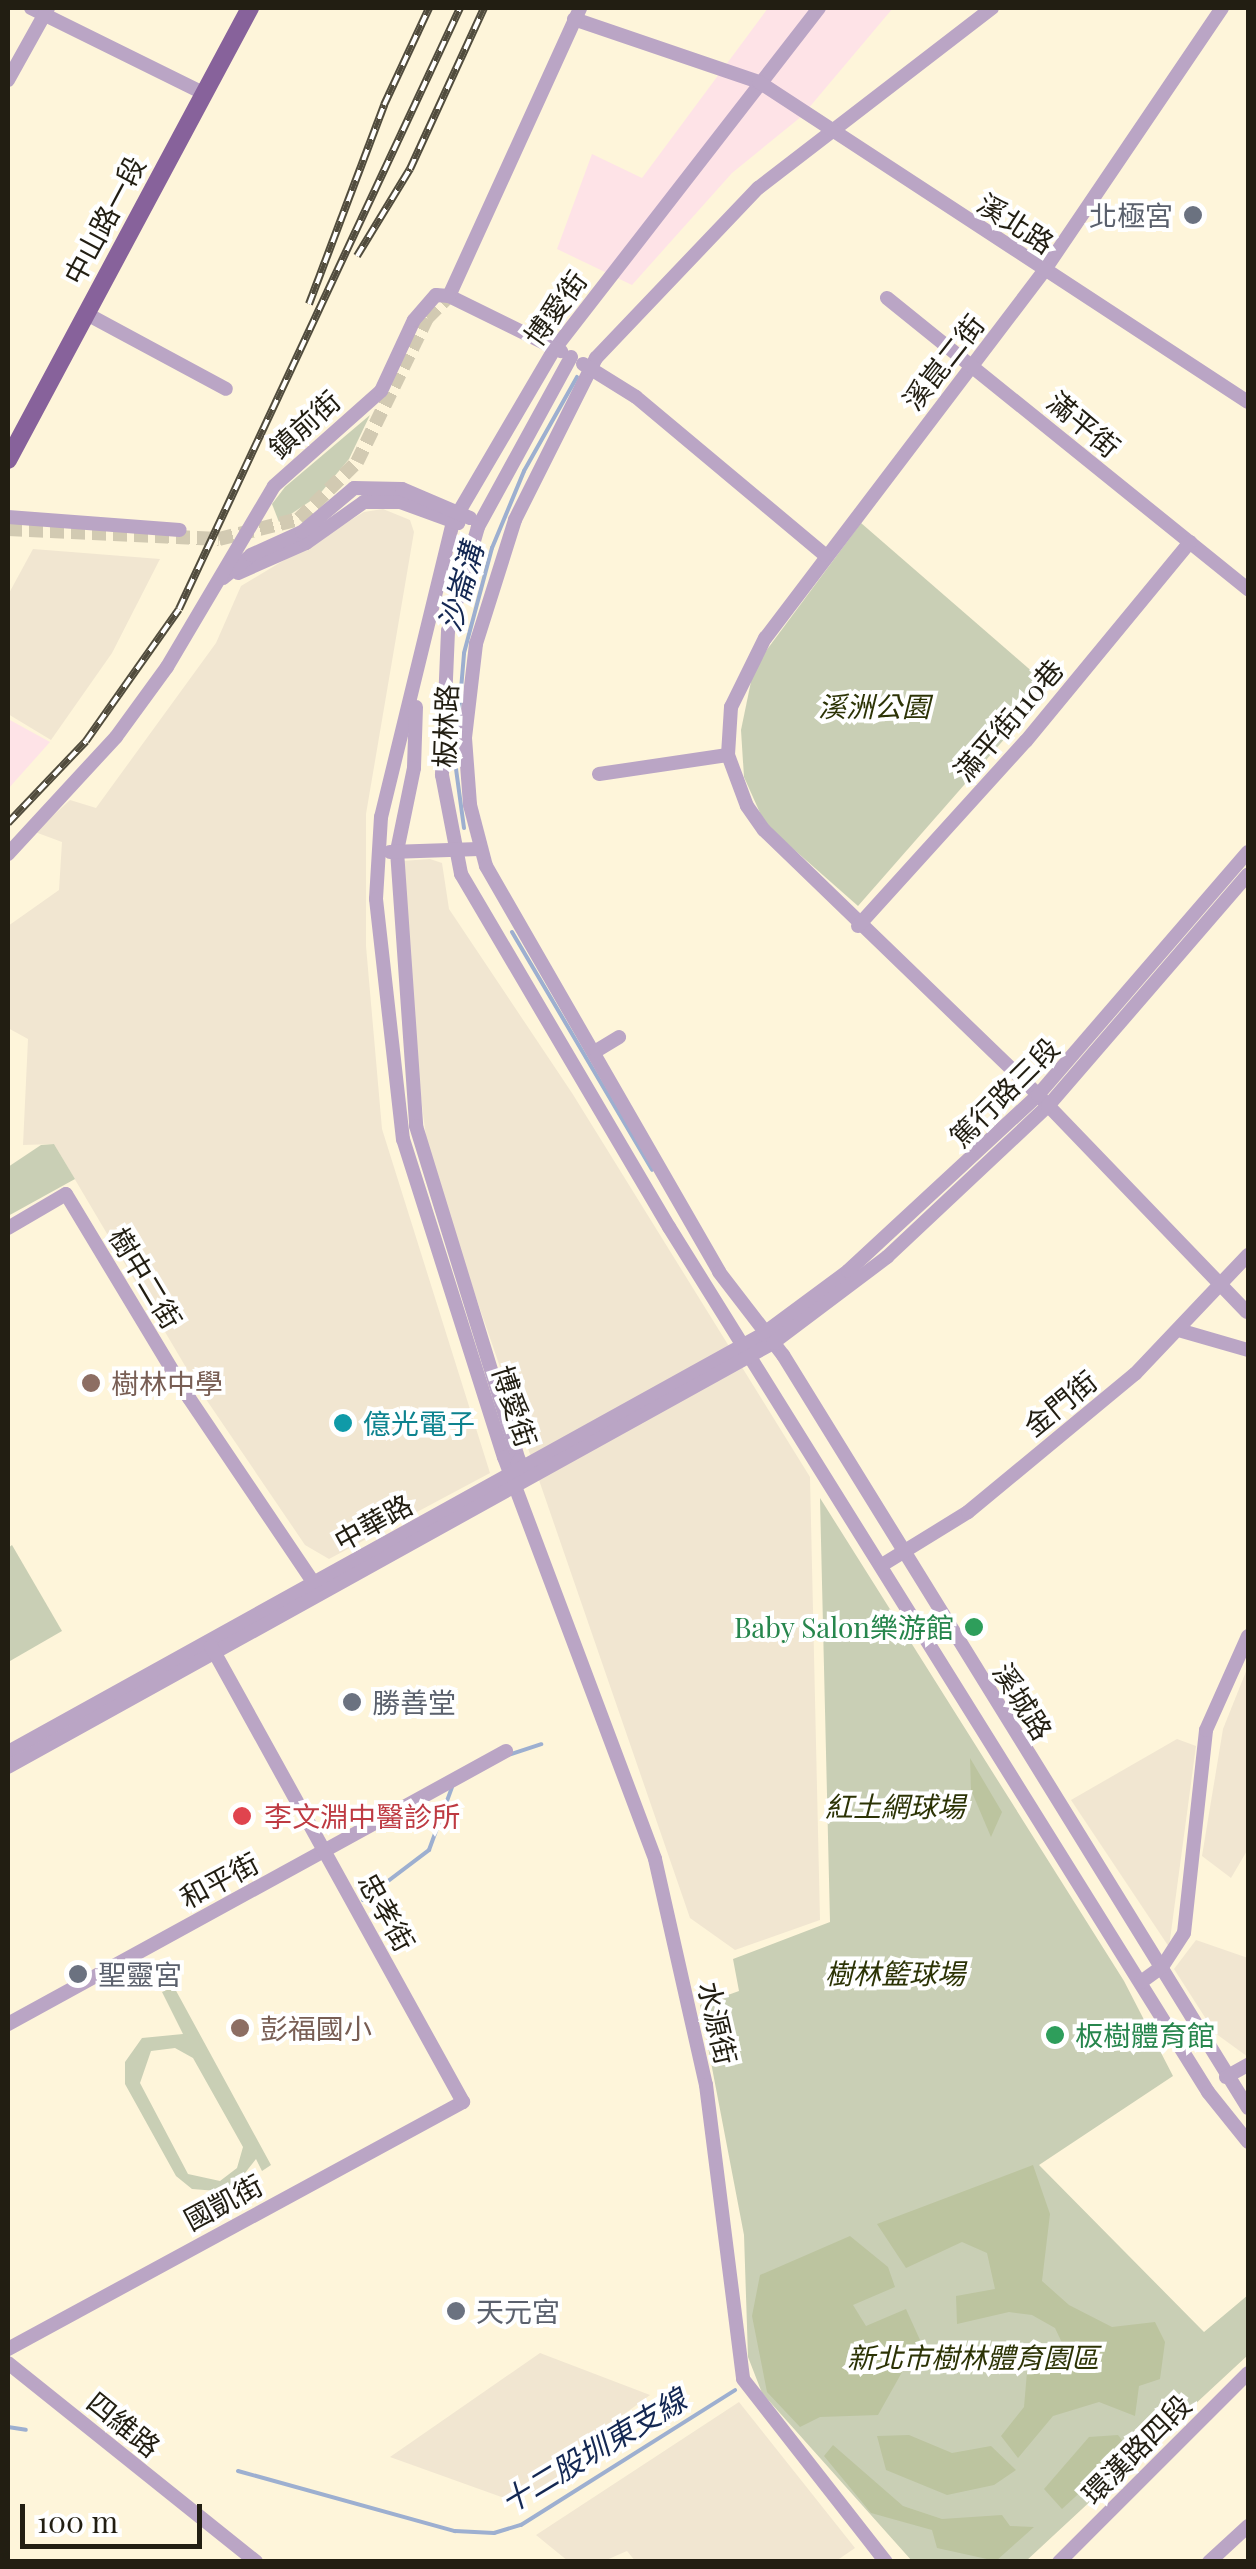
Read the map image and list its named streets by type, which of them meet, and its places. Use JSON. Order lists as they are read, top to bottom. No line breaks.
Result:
{"streets":{"main road":["中山路一段"],"street":["溪北路","博愛街","溪崑二街","鎮前街","滿平街","滿平街110巷","板林路","篤行路三段","樹中二街","金門街","中華路","溪城路","和平街","忠孝街","水源街","國凱街","四維路","環漢路四段"]},"crossings":[["溪北路","博愛街"],["溪北路","溪崑二街"],["溪北路","鎮前街"],["溪北路","板林路"],["博愛街","中華路"],["博愛街","水源街"],["溪崑二街","滿平街"],["滿平街","滿平街110巷"],["板林路","篤行路三段"],["板林路","中華路"],["板林路","溪城路"],["篤行路三段","中華路"],["篤行路三段","溪城路"],["樹中二街","中華路"],["金門街","溪城路"],["中華路","溪城路"],["中華路","忠孝街"],["中華路","水源街"],["和平街","忠孝街"],["忠孝街","國凱街"]],"water":["沙崙溝","十二股圳東支線"],"parks":["溪洲公園","紅土網球場","樹林籃球場","新北市樹林體育園區"],"places":["北極宮","樹林中學","億光電子","Baby Salon樂游館","勝善堂","李文淵中醫診所","聖靈宮","彭福國小","板樹體育館","天元宮"],"scale_bar":"100 m"}
